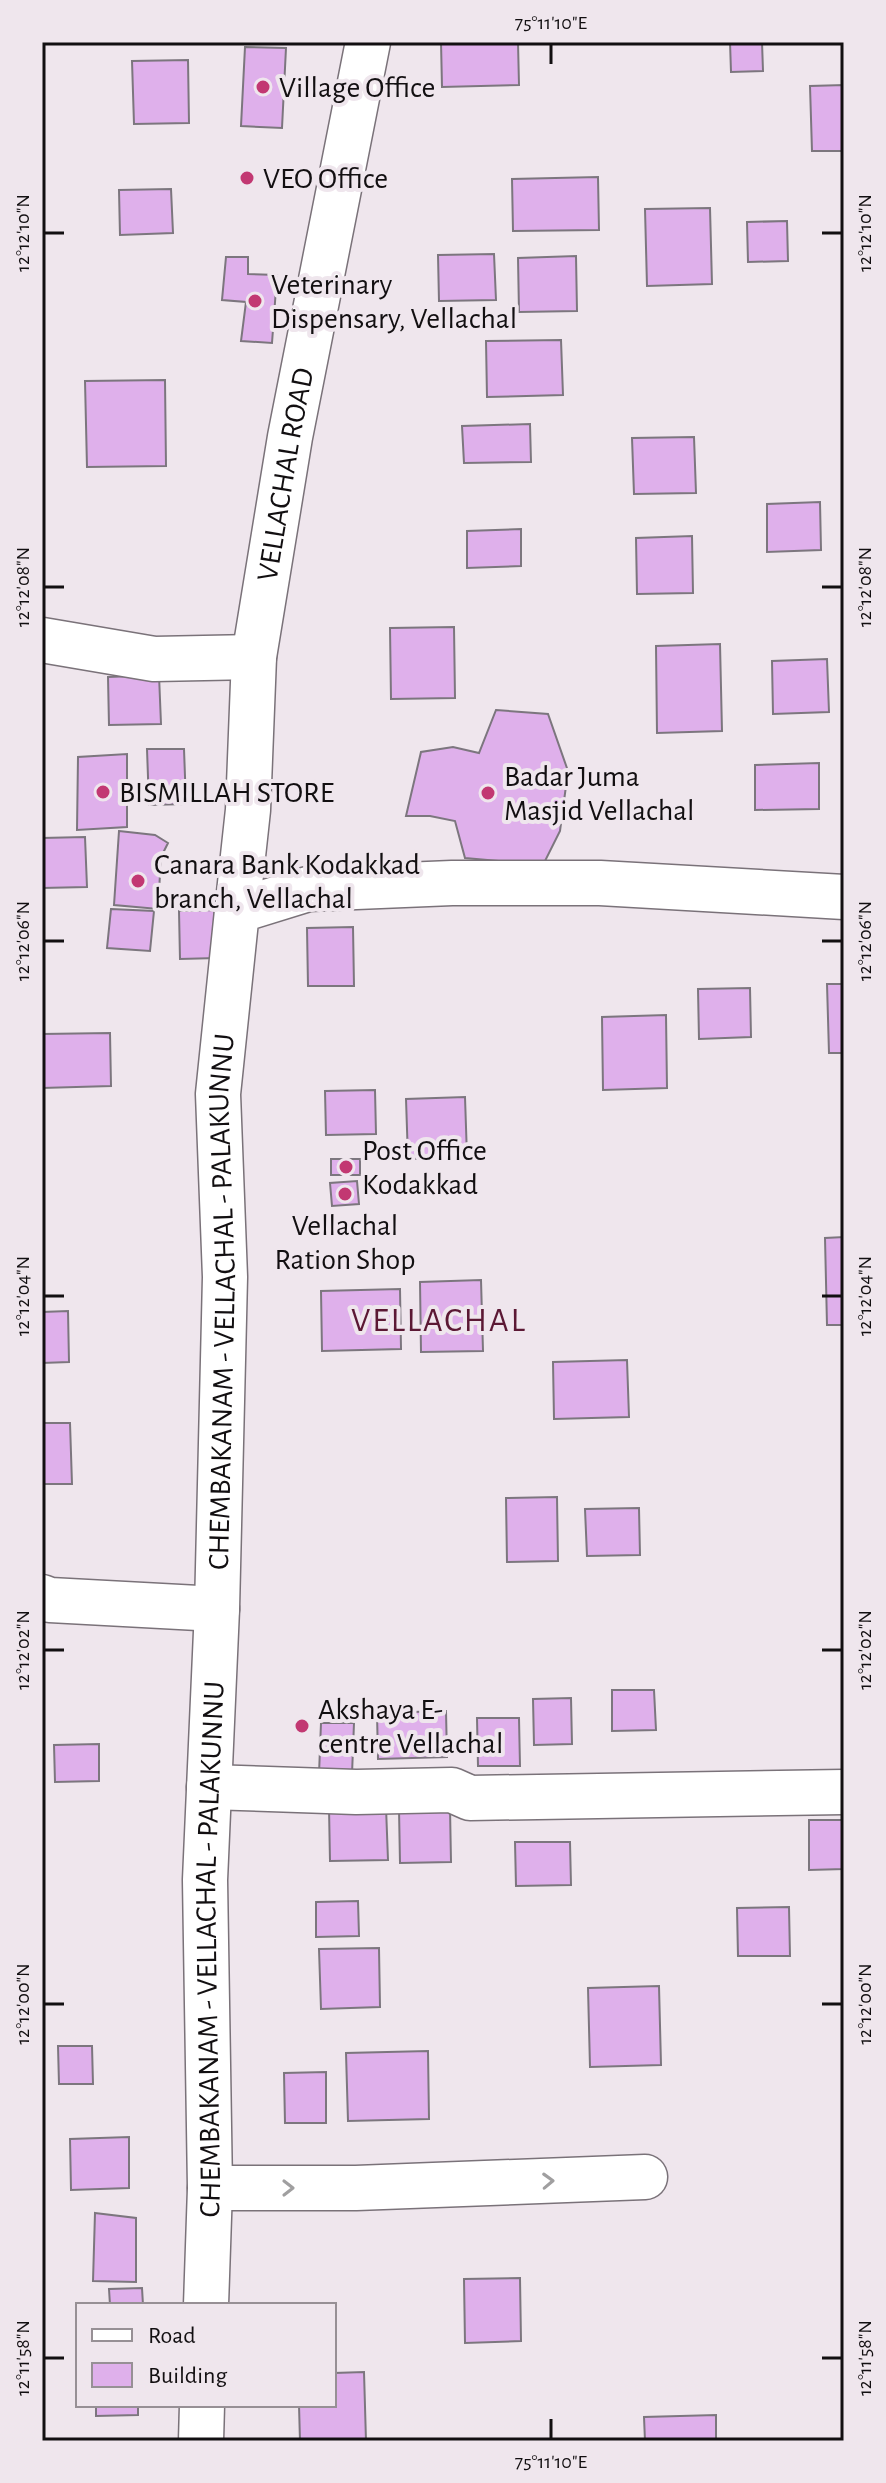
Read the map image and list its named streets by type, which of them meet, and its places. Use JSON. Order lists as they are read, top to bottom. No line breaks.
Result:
{"streets":{"street":["VELLACHAL ROAD","CHEMBAKANAM - VELLACHAL - PALAKUNNU"]},"crossings":[["VELLACHAL ROAD","CHEMBAKANAM - VELLACHAL - PALAKUNNU"]],"districts":["VELLACHAL"],"places":["Village Office","VEO Office","Veterinary Dispensary, Vellachal","BISMILLAH STORE","Badar Juma Masjid Vellachal","Canara Bank Kodakkad branch, Vellachal","Post Office Kodakkad","Vellachal Ration Shop","Akshaya E- centre Vellachal"],"legend":["Road","Building"],"coordinates":["75°11'10\"E","12°12'10\"N","12°12'08\"N","12°12'06\"N","12°12'04\"N","12°12'02\"N","12°12'00\"N","12°11'58\"N"]}
